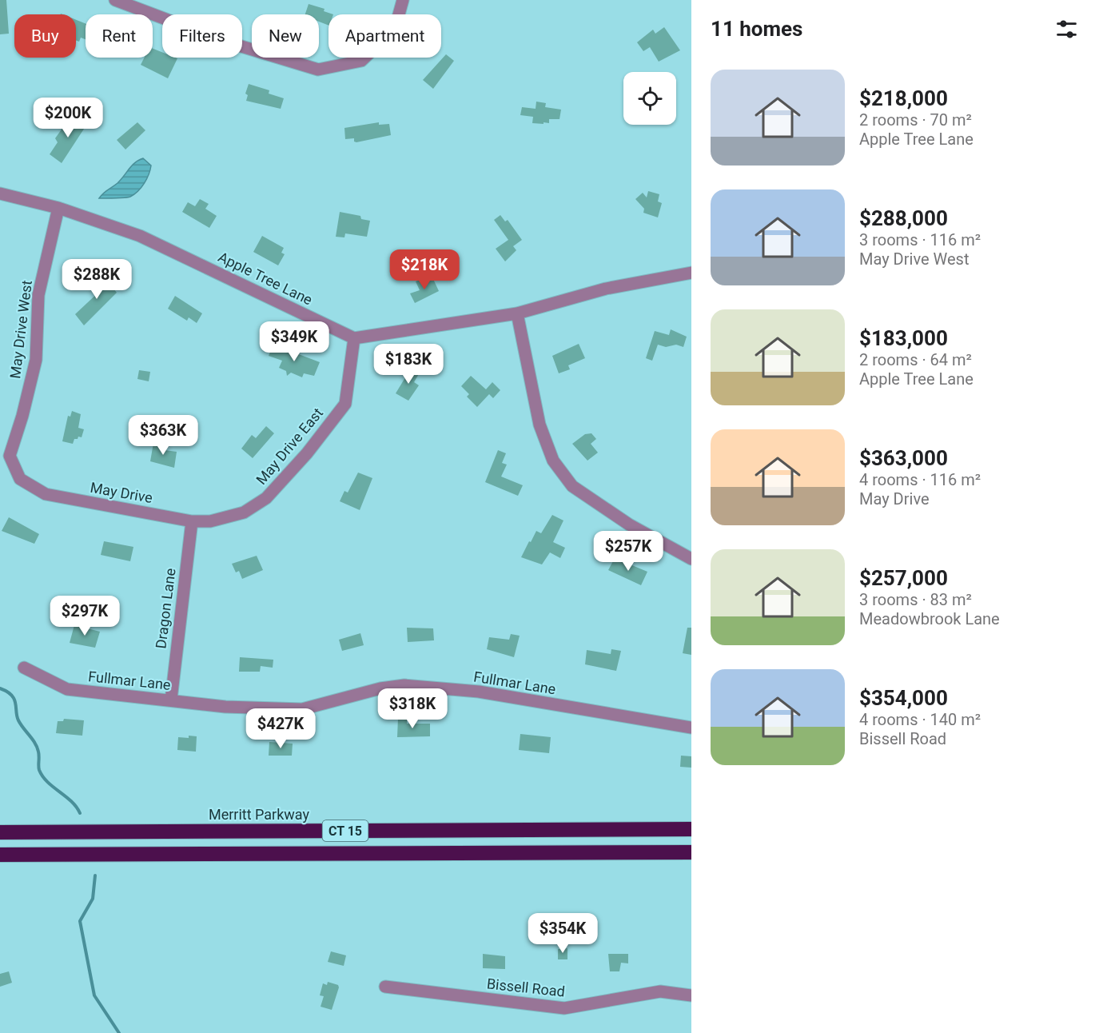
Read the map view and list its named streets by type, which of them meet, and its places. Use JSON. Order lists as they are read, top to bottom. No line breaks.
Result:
{"streets":{"highway":["Merritt Parkway","CT 15"],"street":["Apple Tree Lane","May Drive West","May Drive East","May Drive","Dragon Lane","Fullmar Lane","Bissell Road"]},"crossings":[["Apple Tree Lane","May Drive West"],["Apple Tree Lane","May Drive East"],["May Drive West","May Drive"],["May Drive East","May Drive"],["May Drive East","Dragon Lane"],["May Drive","Dragon Lane"],["Dragon Lane","Fullmar Lane"]],"page":{"heading":"11 homes","chip":["Buy","Rent","Filters","New","Apartment"],"list":[{"name":"$218,000","note":"2 rooms · 70 m² · Apple Tree Lane"},{"name":"$288,000","note":"3 rooms · 116 m² · May Drive West"},{"name":"$183,000","note":"2 rooms · 64 m² · Apple Tree Lane"},{"name":"$363,000","note":"4 rooms · 116 m² · May Drive"},{"name":"$257,000","note":"3 rooms · 83 m² · Meadowbrook Lane"},{"name":"$354,000","note":"4 rooms · 140 m² · Bissell Road"}],"price":["$200K","$218K","$288K","$349K","$183K","$363K","$257K","$297K","$318K","$427K","$354K"]}}
